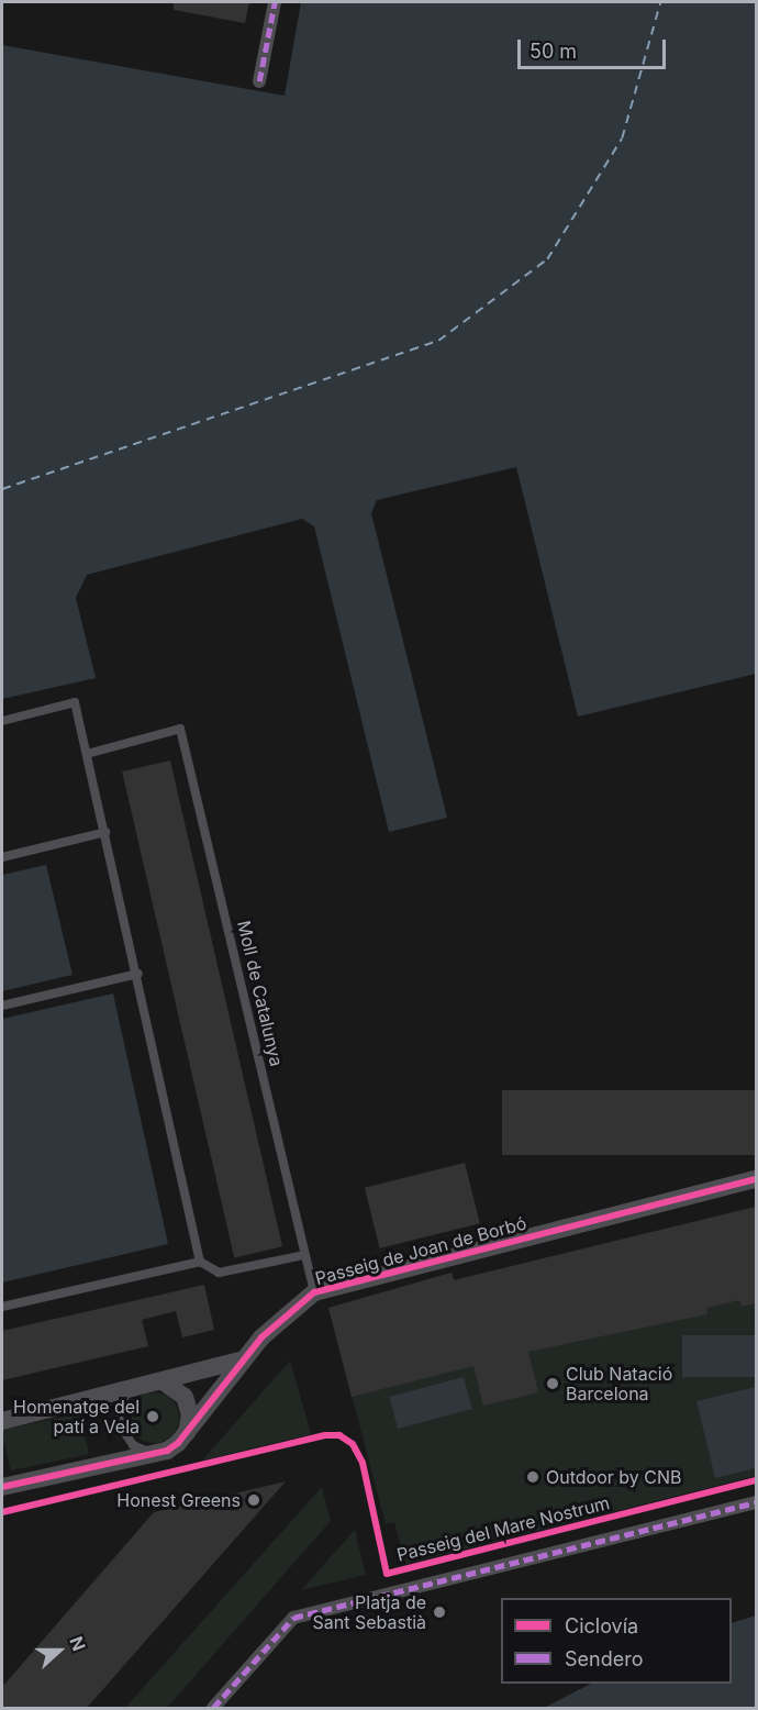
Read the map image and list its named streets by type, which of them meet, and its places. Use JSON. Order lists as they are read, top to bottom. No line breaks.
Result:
{"streets":{"street":["Passeig de Joan de Borbó","Passeig del Mare Nostrum"],"lane":["Moll de Catalunya"]},"crossings":[["Moll de Catalunya","Passeig de Joan de Borbó"]],"places":["Club Natació Barcelona","Homenatge del patí a Vela","Outdoor by CNB","Honest Greens","Platja de Sant Sebastià"],"legend":["Ciclovía","Sendero"],"scale_bar":"50 m","north":"right"}
